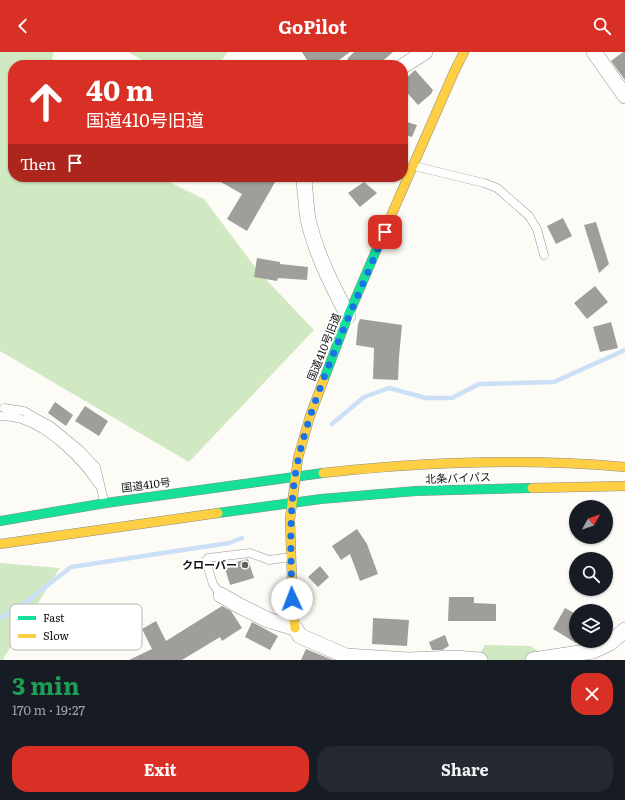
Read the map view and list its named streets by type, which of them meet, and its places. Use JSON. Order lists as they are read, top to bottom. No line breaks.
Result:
{"streets":{"main road":["国道410号旧道","北条バイパス","国道410号"]},"crossings":[["国道410号旧道","北条バイパス"],["国道410号旧道","国道410号"],["北条バイパス","国道410号"]],"places":["クローバー"],"legend":["Fast","Slow"],"north":"top right","page":{"header":"GoPilot","turn":["40 m","国道410号旧道"],"then":"Then","heading":["3 min","170 m · 19:27"],"buttons":["Exit","Share"]}}
